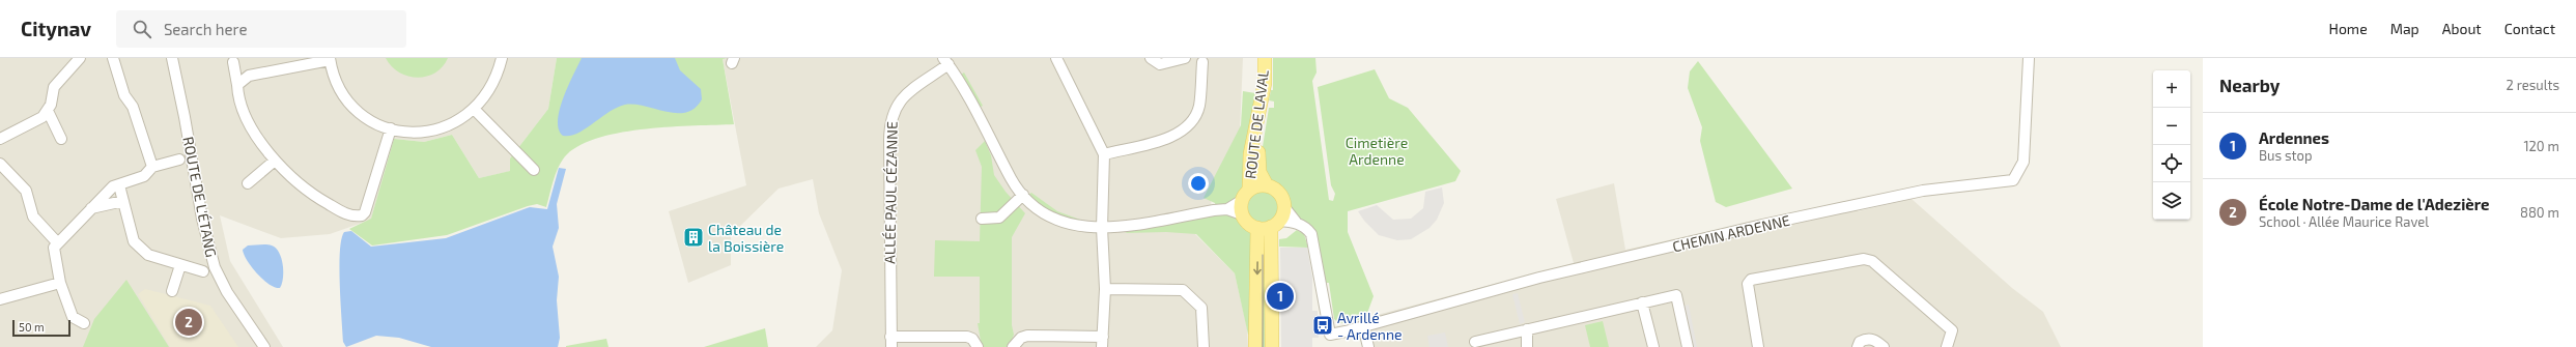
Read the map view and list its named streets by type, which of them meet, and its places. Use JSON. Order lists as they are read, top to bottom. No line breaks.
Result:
{"streets":{"main road":["ROUTE DE LAVAL"],"street":["ALLÉE PAUL CÉZANNE","ROUTE DE L'ÉTANG","CHEMIN ARDENNE"]},"parks":["Cimetière Ardenne"],"places":{"building":["Château de la Boissière"],"bus stop":["Avrillé - Ardenne"]},"scale_bar":"50 m","page":{"header":"Citynav","search":"Search here","nav":["Home","Map","About","Contact"],"heading":["Nearby","2 results"],"map_buttons":["+","−"],"list":[{"mark":"1","name":"Ardennes","note":"Bus stop","value":"120 m"},{"mark":"2","name":"École Notre-Dame de l'Adezière","note":"School · Allée Maurice Ravel","value":"880 m"}],"pins":["1","2"],"scale":"50 m"}}
